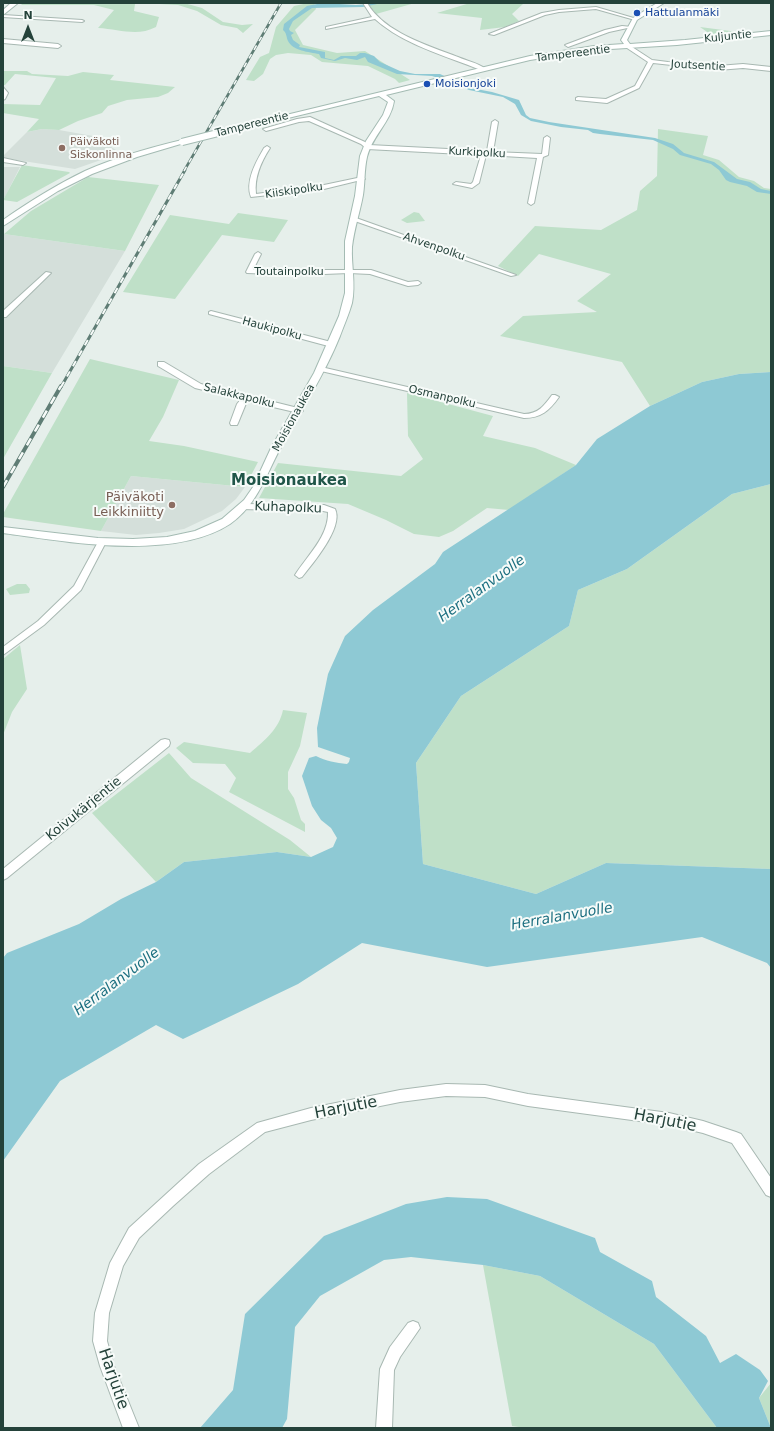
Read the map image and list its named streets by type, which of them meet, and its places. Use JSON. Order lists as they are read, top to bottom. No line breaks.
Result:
{"streets":{"street":["Kuljuntie","Tampereentie","Joutsentie","Kurkipolku","Kiiskipolku","Ahvenpolku","Toutainpolku","Haukipolku","Salakkapolku","Osmanpolku","Moisionaukea","Kuhapolku","Koivukärjentie","Harjutie"]},"crossings":[["Kuljuntie","Tampereentie"],["Kuljuntie","Joutsentie"],["Tampereentie","Joutsentie"],["Tampereentie","Moisionaukea"],["Kurkipolku","Moisionaukea"],["Kiiskipolku","Moisionaukea"],["Ahvenpolku","Moisionaukea"],["Toutainpolku","Moisionaukea"],["Haukipolku","Moisionaukea"],["Salakkapolku","Moisionaukea"],["Osmanpolku","Moisionaukea"],["Moisionaukea","Kuhapolku"]],"districts":["Moisionaukea"],"water":["Herralanvuolle"],"places":["Hattulanmäki","Moisionjoki","Päiväkoti Siskonlinna","Päiväkoti Leikkiniitty"],"north":"top"}
